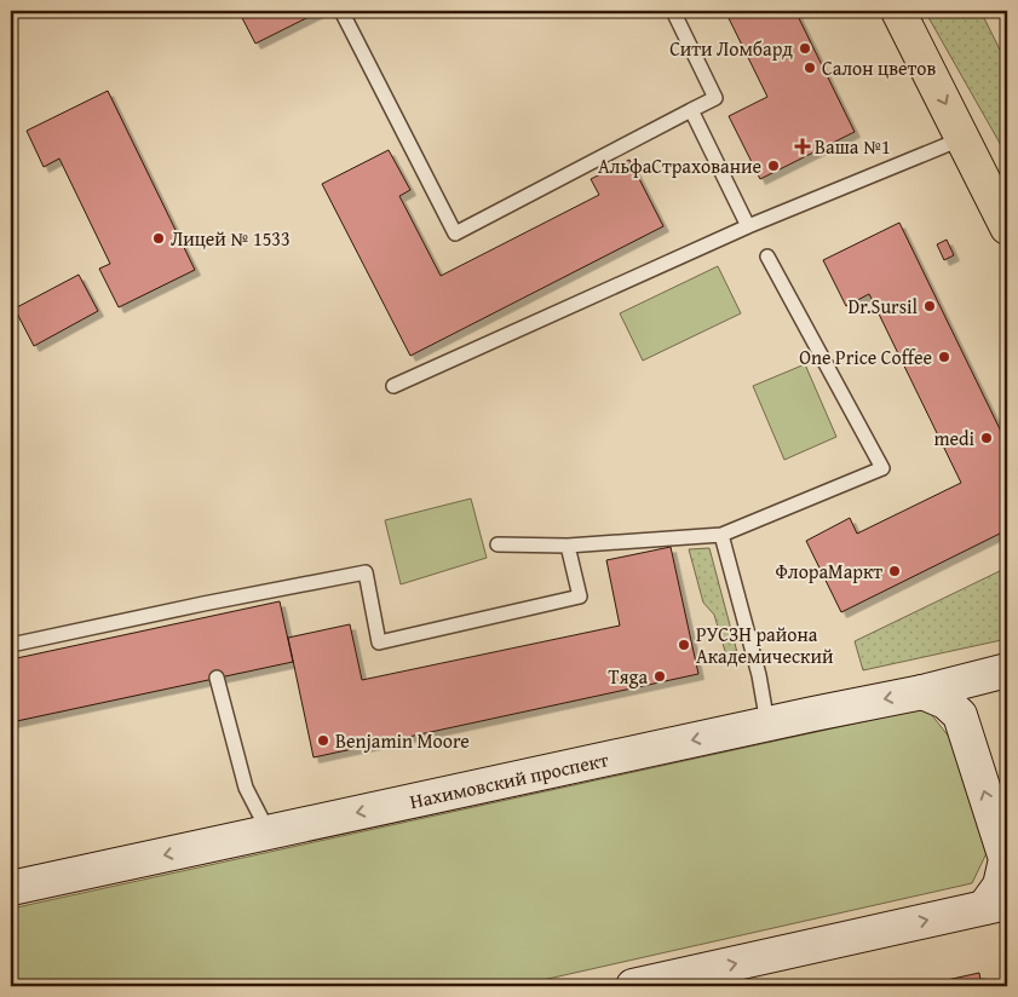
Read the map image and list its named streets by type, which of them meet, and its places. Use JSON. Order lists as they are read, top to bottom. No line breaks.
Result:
{"streets":{"main road":["Нахимовский проспект"]},"places":{"other":["Сити Ломбард","Салон цветов","АльфаСтрахование","Лицей № 1533","Dr.Sursil","One Price Coffee","medi","ФлораМаркт","РУСЗН района Академический","Тяga","Benjamin Moore"],"health":["Ваша №1"]}}
